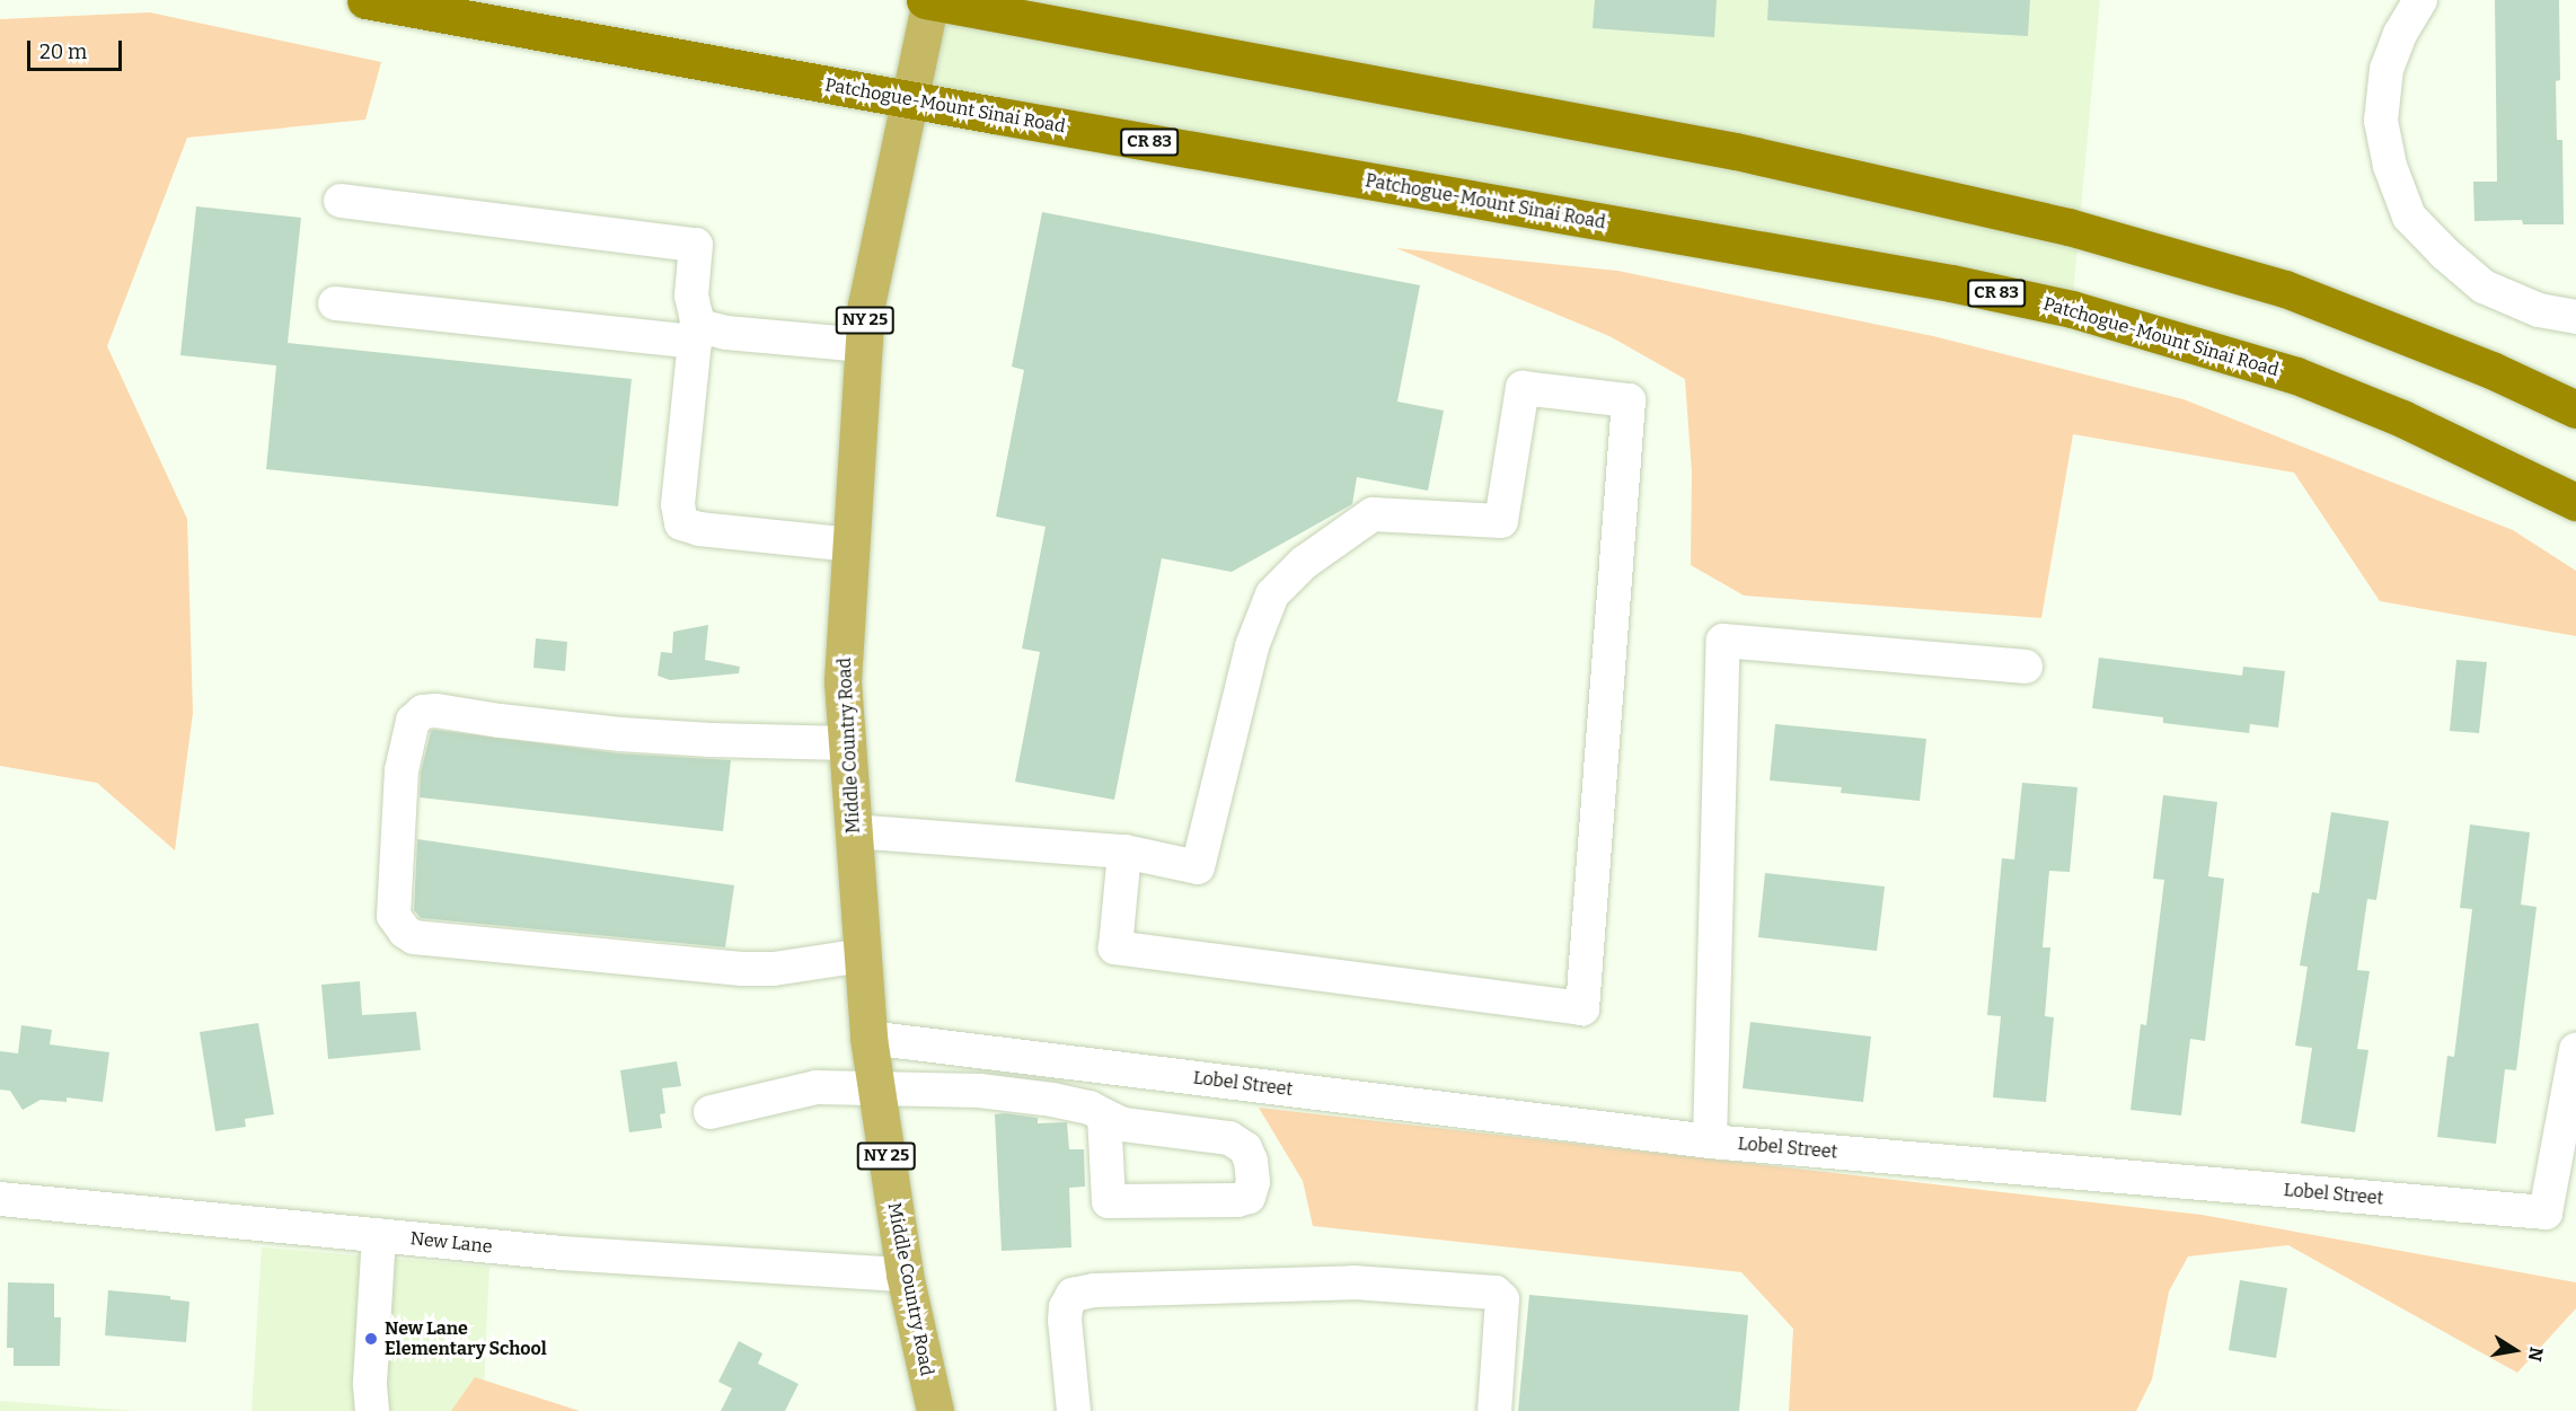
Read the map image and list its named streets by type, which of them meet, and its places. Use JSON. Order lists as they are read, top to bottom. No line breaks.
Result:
{"streets":{"highway":["Patchogue-Mount Sinai Road","CR 83"],"main road":["NY 25","Middle Country Road"],"street":["Lobel Street","New Lane"]},"crossings":[["Patchogue-Mount Sinai Road","Middle Country Road"],["Middle Country Road","Lobel Street"],["Middle Country Road","New Lane"]],"places":["New Lane Elementary School"],"scale_bar":"20 m","north":"right"}
